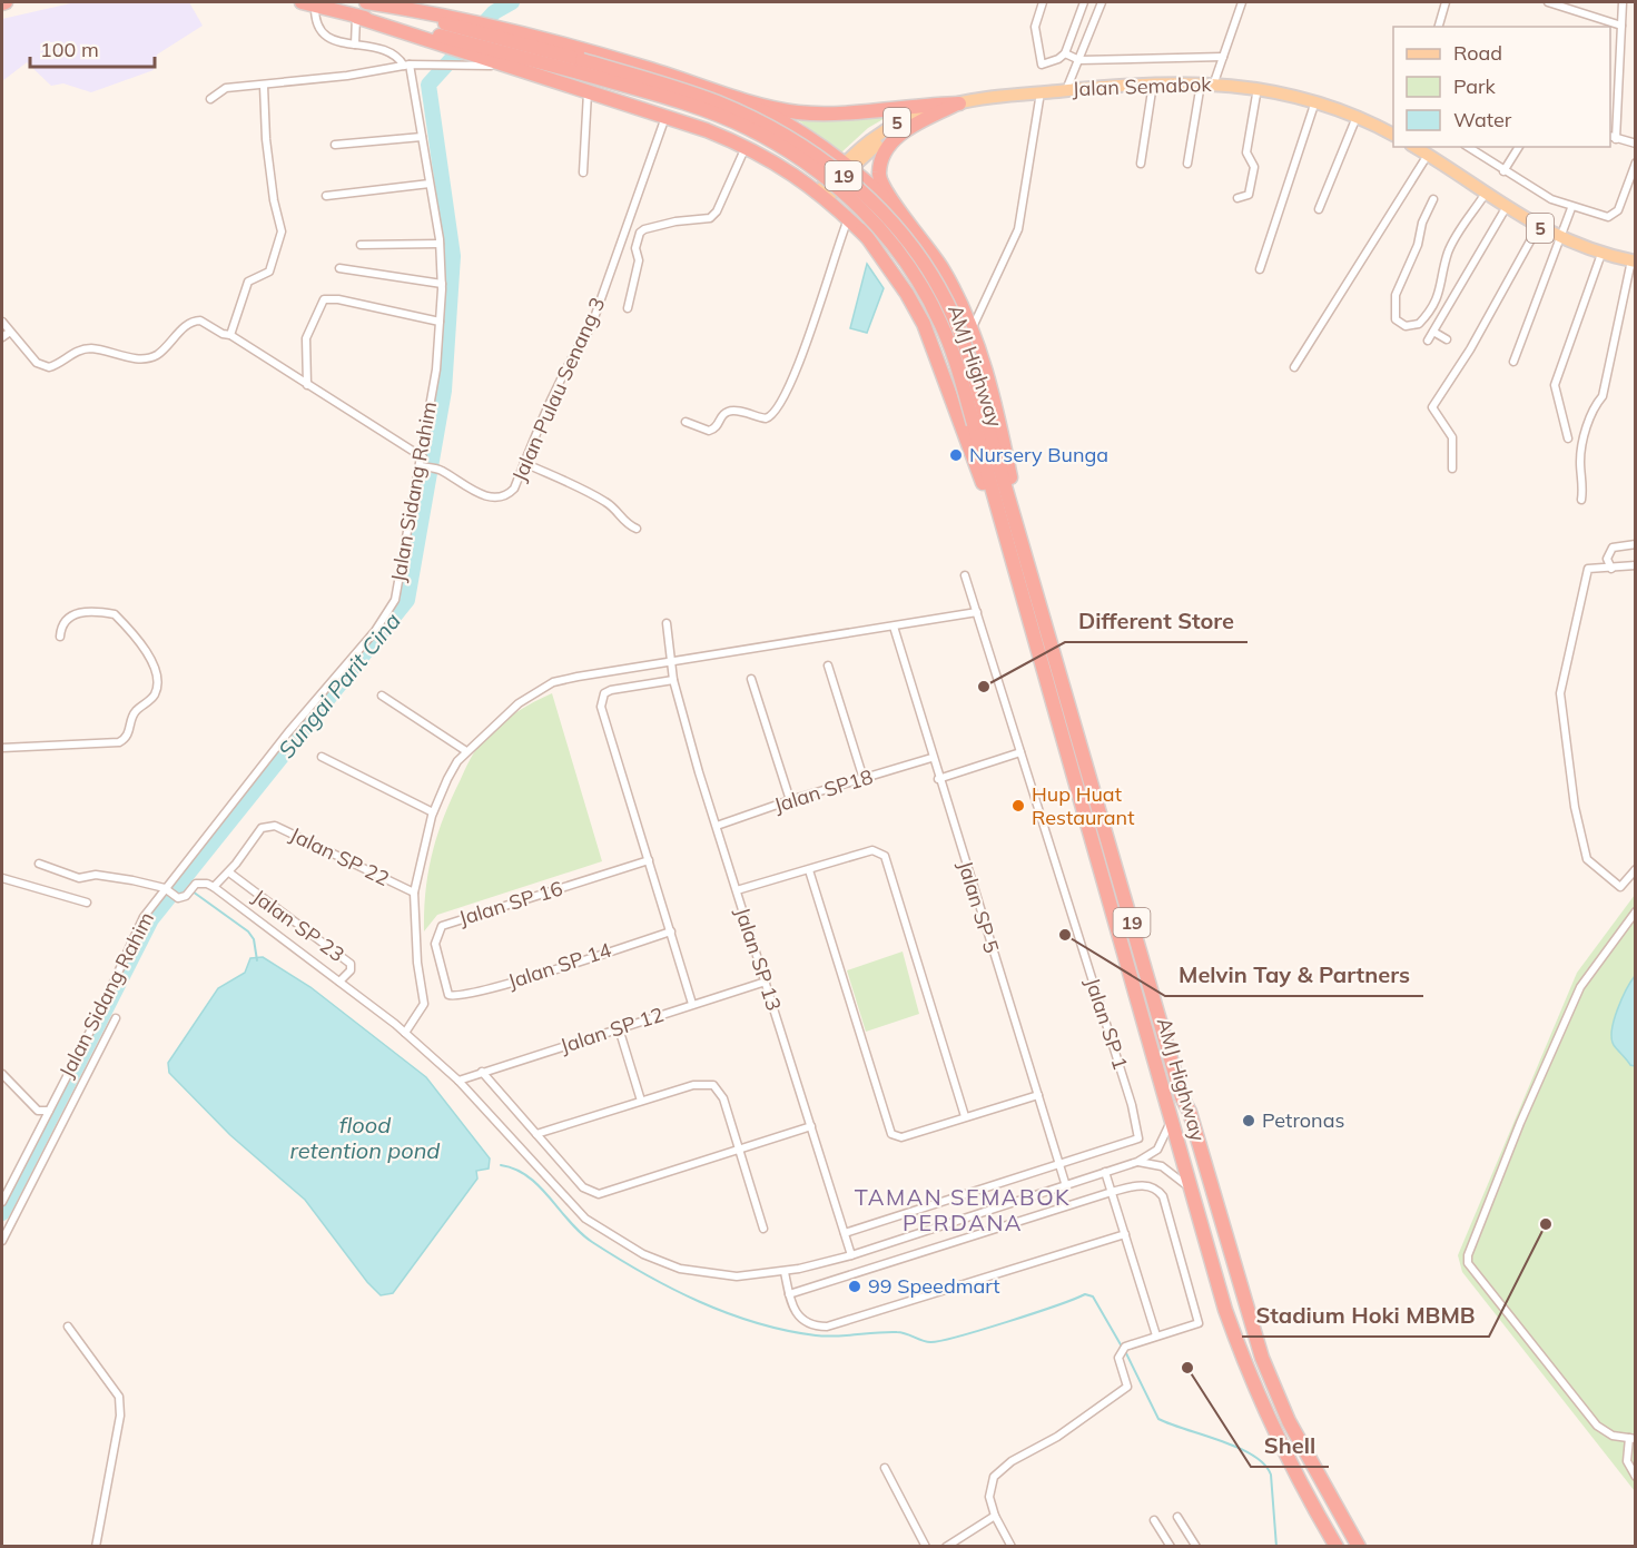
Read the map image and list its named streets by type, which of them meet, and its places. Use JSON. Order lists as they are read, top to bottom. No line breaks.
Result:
{"streets":{"highway":["19","AMJ Highway"],"main road":["Jalan Semabok","5"],"street":["Jalan Pulau Senang 3","Jalan Sidang Rahim","Jalan SP18","Jalan SP 22","Jalan SP 16","Jalan SP 5","Jalan SP 23","Jalan SP 13","Jalan SP 14","Jalan SP 1","Jalan SP 12"]},"crossings":[["Jalan Pulau Senang 3","Jalan Sidang Rahim"],["Jalan SP18","Jalan SP 5"],["Jalan SP18","Jalan SP 13"],["Jalan SP 22","Jalan SP 23"],["Jalan SP 16","Jalan SP 14"],["Jalan SP 5","Jalan SP 1"],["Jalan SP 13","Jalan SP 12"]],"districts":["TAMAN SEMABOK PERDANA"],"water":["Sungai Parit Cina","flood retention pond"],"places":["Nursery Bunga","Different Store","Hup Huat Restaurant","Melvin Tay & Partners","Petronas","Stadium Hoki MBMB","99 Speedmart","Shell"],"legend":["Road","Park","Water"],"scale_bar":"100 m"}
